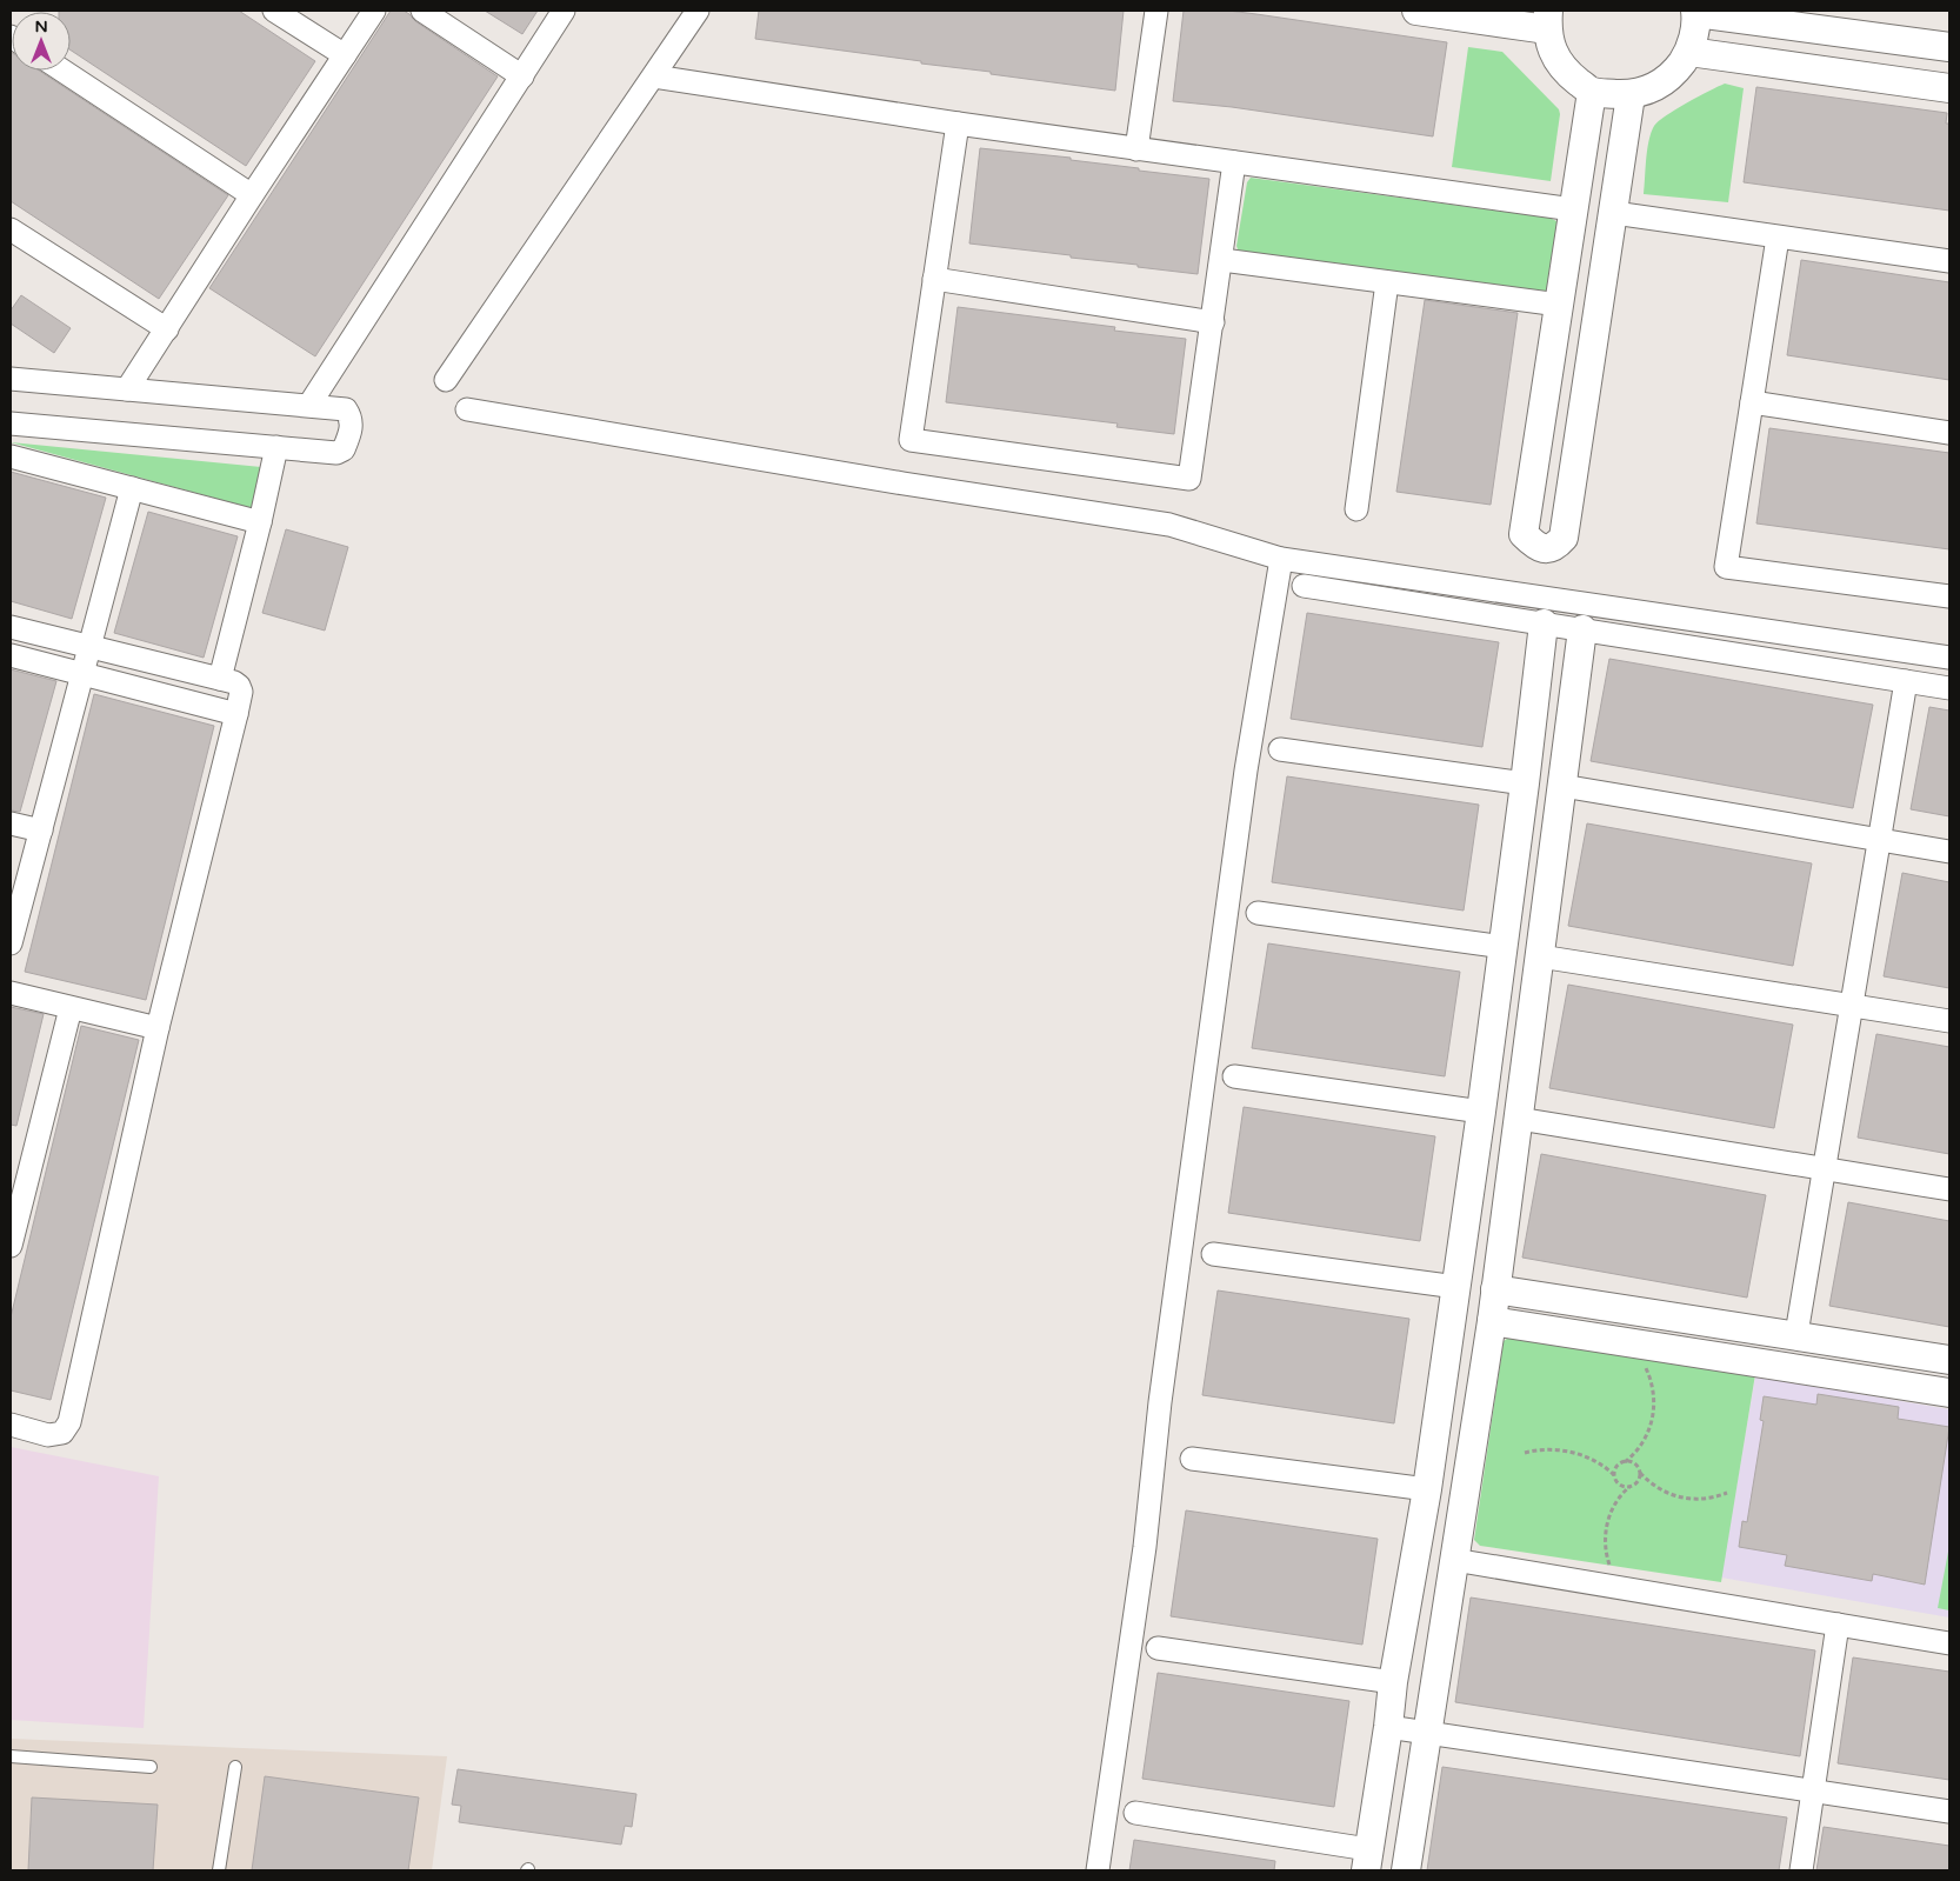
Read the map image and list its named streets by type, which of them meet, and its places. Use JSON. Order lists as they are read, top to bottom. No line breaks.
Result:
{"north":"top"}
